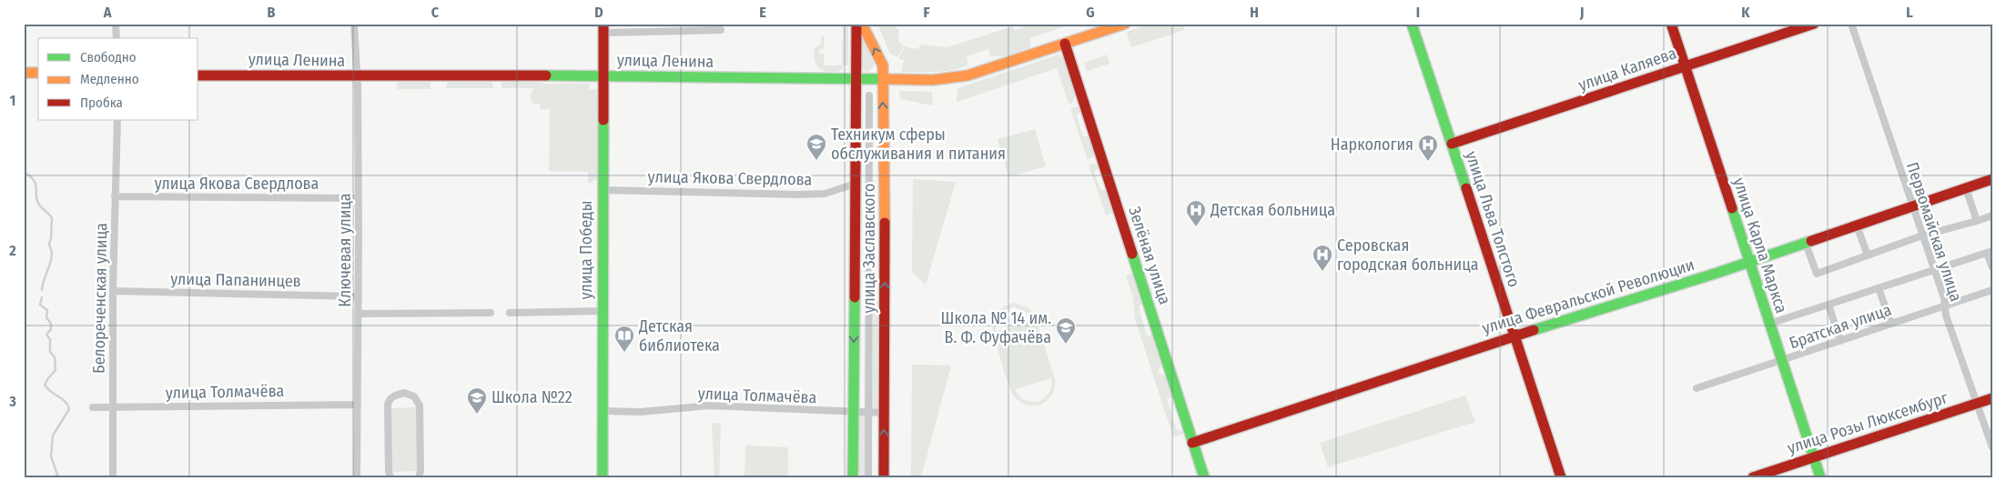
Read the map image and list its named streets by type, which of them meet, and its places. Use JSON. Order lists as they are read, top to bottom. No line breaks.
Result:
{"streets":{"street":["улица Ленина","улица Каляева","улица Якова Свердлова","улица Льва Толстого","Первомайская улица","улица Карла Маркса","улица Заславского","Ключевая улица","улица Победы","Зелёная улица","улица Папанинцев","улица Февральской Революции","Белореченская улица","Братская улица","улица Толмачёва","улица Розы Люксембург"]},"crossings":[["улица Ленина","улица Заславского"],["улица Ленина","Ключевая улица"],["улица Ленина","улица Победы"],["улица Ленина","Зелёная улица"],["улица Каляева","улица Льва Толстого"],["улица Каляева","улица Карла Маркса"],["улица Якова Свердлова","улица Заславского"],["улица Якова Свердлова","Ключевая улица"],["улица Якова Свердлова","улица Победы"],["улица Якова Свердлова","Белореченская улица"],["улица Льва Толстого","улица Февральской Революции"],["Первомайская улица","улица Февральской Революции"],["Первомайская улица","Братская улица"],["Первомайская улица","улица Розы Люксембург"],["улица Карла Маркса","улица Февральской Революции"],["улица Карла Маркса","Братская улица"],["улица Карла Маркса","улица Розы Люксембург"],["улица Заславского","улица Толмачёва"],["Ключевая улица","улица Папанинцев"],["Ключевая улица","улица Толмачёва"],["улица Победы","улица Толмачёва"],["Зелёная улица","улица Февральской Революции"],["улица Папанинцев","Белореченская улица"],["Белореченская улица","улица Толмачёва"]],"places":{"school or university":["Техникум сферы обслуживания и питания","Школа № 14 им. В. Ф. Фуфачёва","Школа №22"],"hospital":["Наркология","Детская больница","Серовская городская больница"],"library":["Детская библиотека"]},"legend":["Свободно","Медленно","Пробка"],"grid":{"columns":["A","B","C","D","E","F","G","H","I","J","K","L"],"rows":["1","2","3"]}}
